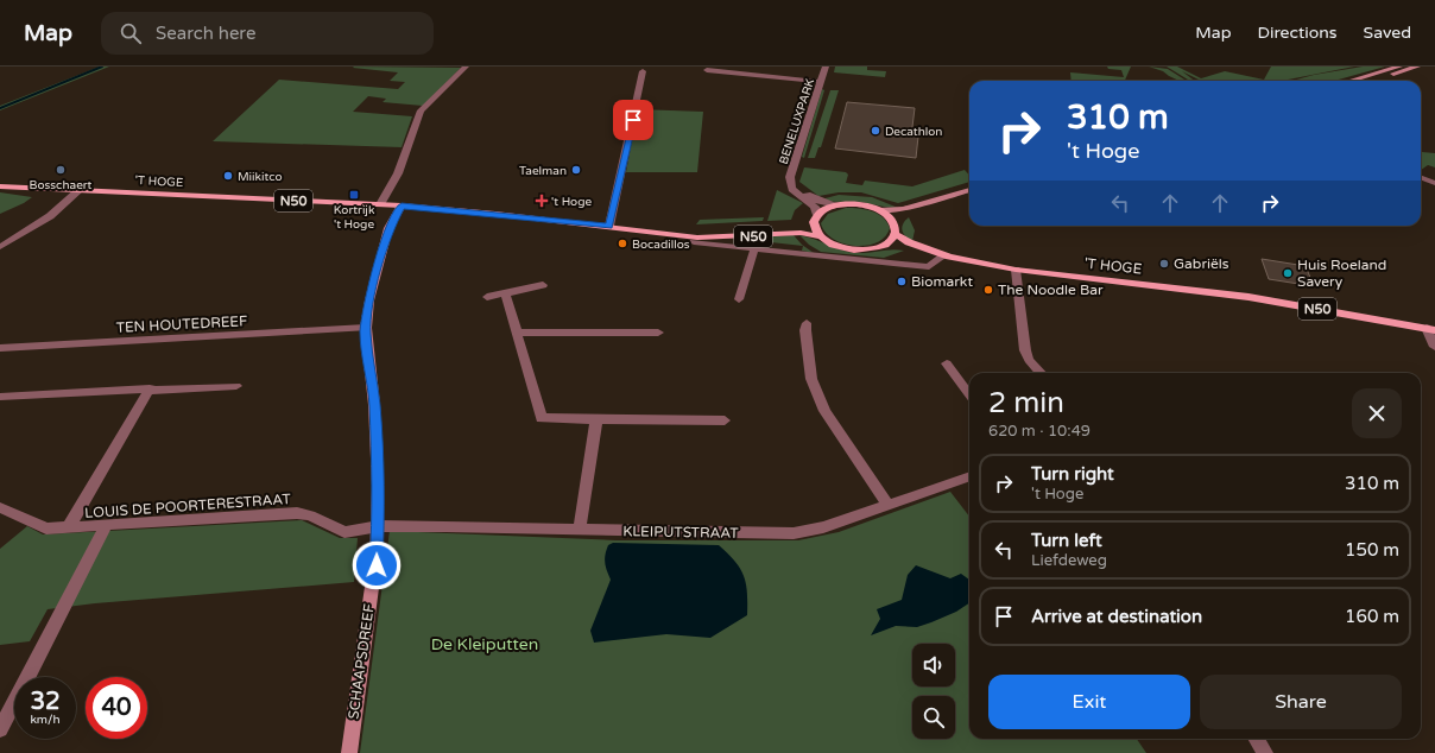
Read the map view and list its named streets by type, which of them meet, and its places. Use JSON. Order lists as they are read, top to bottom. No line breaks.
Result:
{"streets":{"main road":["'T HOGE","N50"],"street":["BENELUXPARK","TEN HOUTEDREEF","LOUIS DE POORTERESTRAAT","KLEIPUTSTRAAT","SCHAAPSDREEF"]},"crossings":[["BENELUXPARK","'T HOGE"],["BENELUXPARK","N50"],["'T HOGE","N50"],["'T HOGE","SCHAAPSDREEF"],["TEN HOUTEDREEF","SCHAAPSDREEF"],["LOUIS DE POORTERESTRAAT","KLEIPUTSTRAAT"],["LOUIS DE POORTERESTRAAT","SCHAAPSDREEF"],["KLEIPUTSTRAAT","SCHAAPSDREEF"]],"parks":["De Kleiputten"],"places":{"other":["Decathlon","Bosschaert","Taelman","Miikitco","Bocadillos","Gabriëls","Huis Roeland Savery","Biomarkt","The Noodle Bar"],"transit":["Kortrijk 't Hoge"],"health":["'t Hoge"]},"page":{"header":"Map","search":"Search here","nav":["Map","Directions","Saved"],"turn":["310 m","'t Hoge"],"heading":["2 min","620 m · 10:49"],"list":[{"name":"Turn right","note":"'t Hoge","value":"310 m"},{"name":"Turn left","note":"Liefdeweg","value":"150 m"},{"name":"Arrive at destination","value":"160 m"}],"buttons":["Exit","Share"],"speed":"32 km/h","limit":"40"}}
